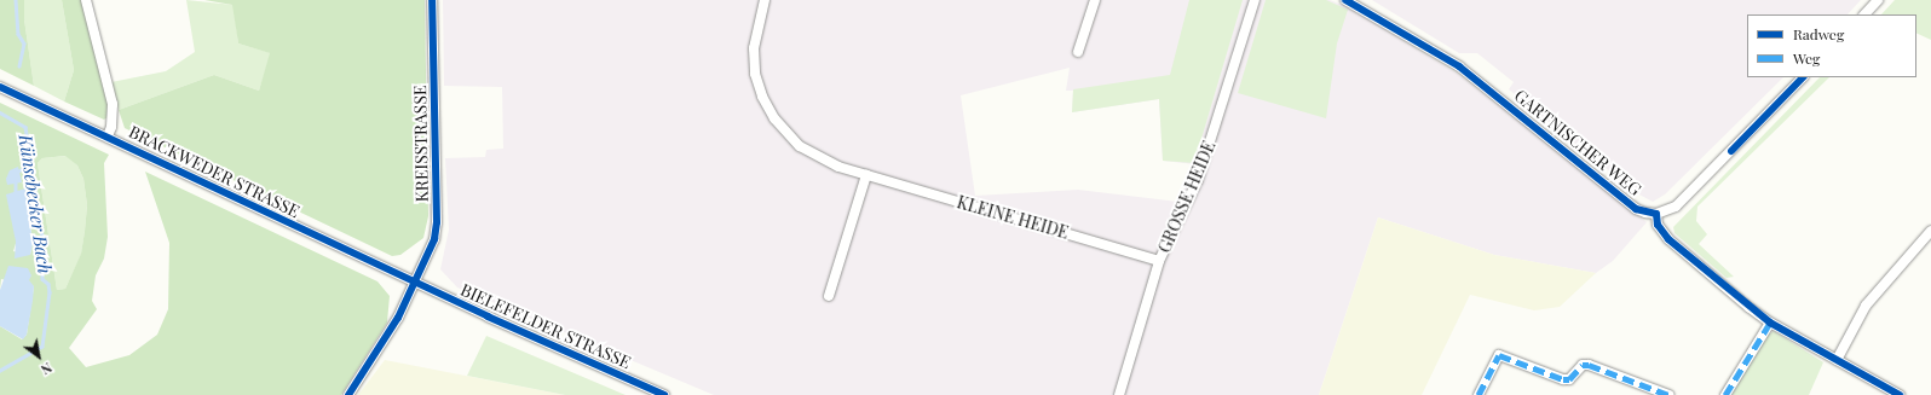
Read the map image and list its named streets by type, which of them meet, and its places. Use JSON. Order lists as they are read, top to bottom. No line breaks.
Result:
{"streets":{"street":["GARTNISCHER WEG","KREISSTRASSE","BRACKWEDER STRASSE","GROSSE HEIDE","KLEINE HEIDE","BIELEFELDER STRASSE"]},"crossings":[["KREISSTRASSE","BRACKWEDER STRASSE"],["KREISSTRASSE","BIELEFELDER STRASSE"],["BRACKWEDER STRASSE","BIELEFELDER STRASSE"],["GROSSE HEIDE","KLEINE HEIDE"]],"water":["Künsebecker Bach"],"legend":["Radweg","Weg"],"north":"bottom right"}
